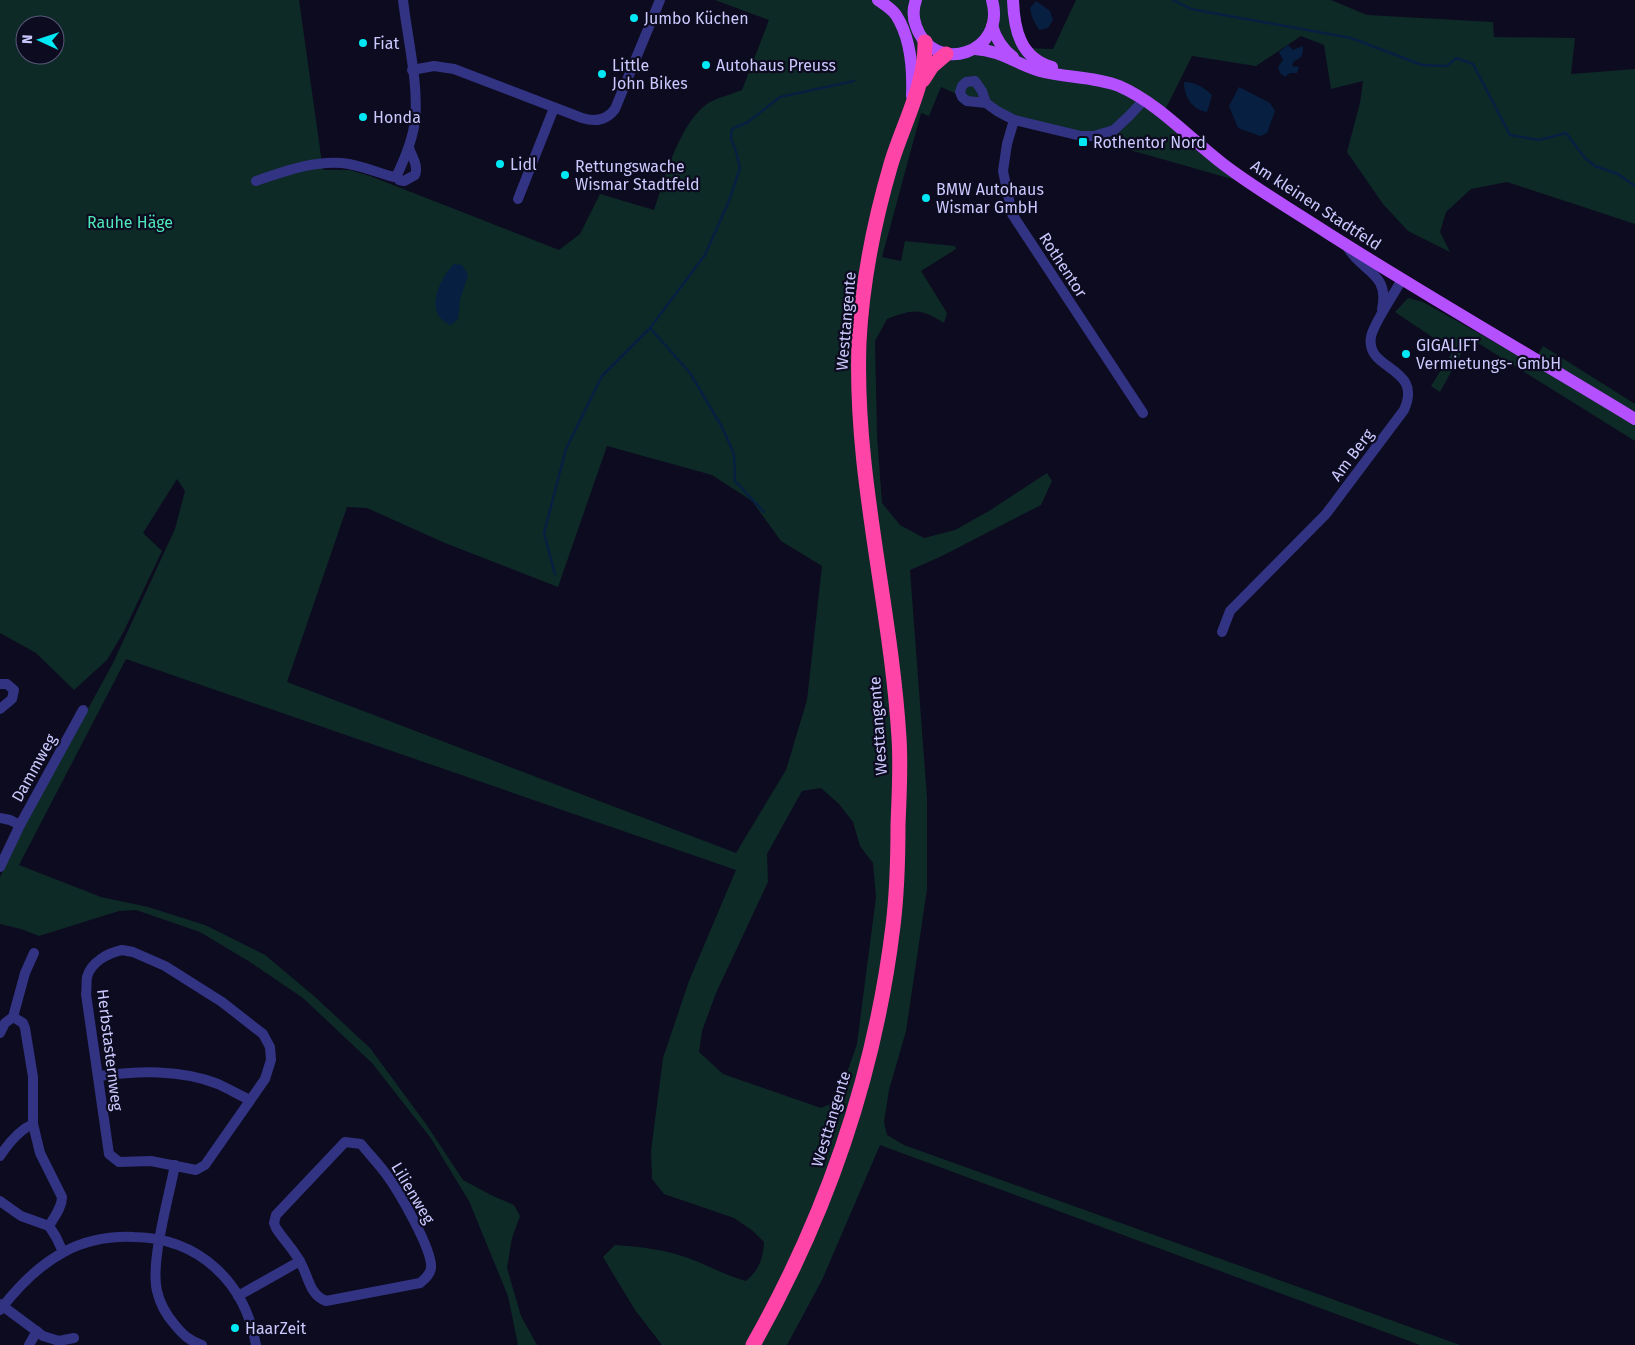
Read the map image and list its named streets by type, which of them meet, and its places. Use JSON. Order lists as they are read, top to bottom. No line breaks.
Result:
{"streets":{"highway":["Westtangente"],"main road":["Am kleinen Stadtfeld"],"street":["Rothentor","Am Berg","Dammweg","Herbstasternweg","Lilienweg"]},"crossings":[["Am kleinen Stadtfeld","Am Berg"]],"parks":["Rauhe Häge"],"places":{"other":["Jumbo Küchen","Fiat","Autohaus Preuss","Little John Bikes","Honda","Lidl","Rettungswache Wismar Stadtfeld","BMW Autohaus Wismar GmbH","GIGALIFT Vermietungs- GmbH","HaarZeit"],"transit":["Rothentor Nord"]},"north":"left"}
